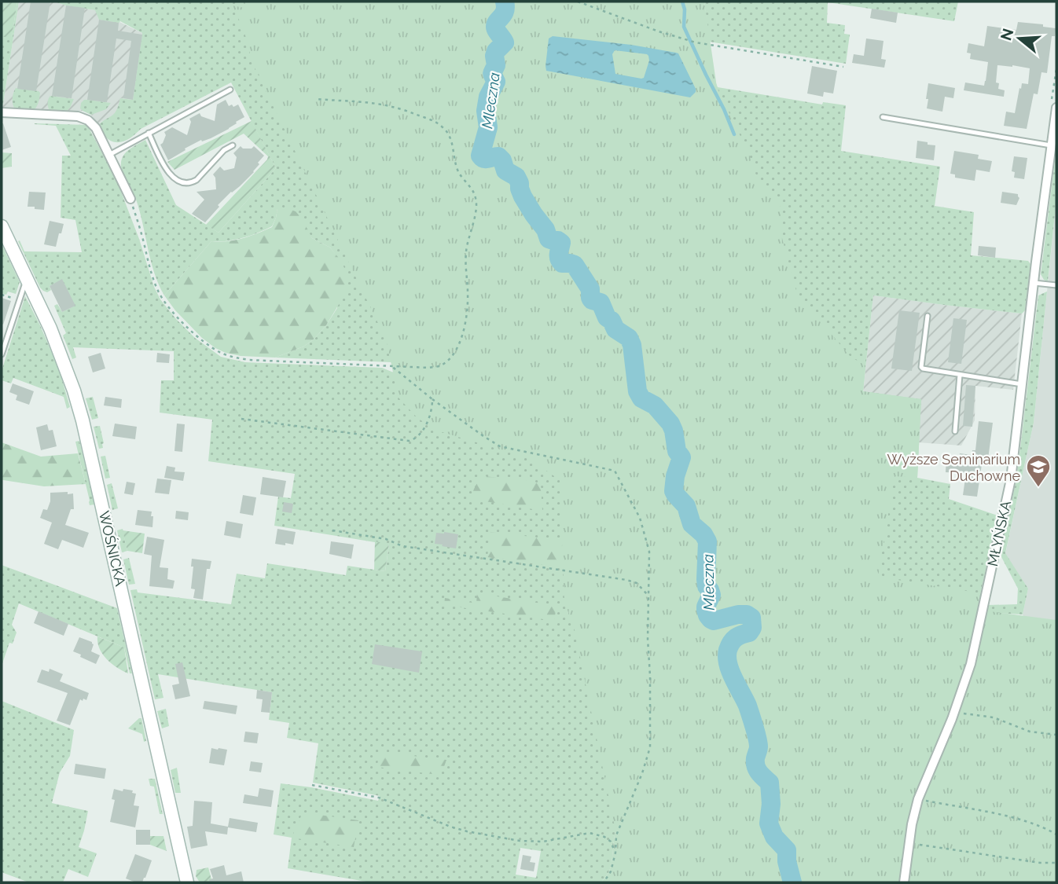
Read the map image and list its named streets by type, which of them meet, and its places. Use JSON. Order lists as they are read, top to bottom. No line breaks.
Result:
{"streets":{"street":["MŁYŃSKA","WOŚNICKA"]},"water":["Mleczna"],"places":{"school or university":["Wyższe Seminarium Duchowne"]},"north":"left"}
